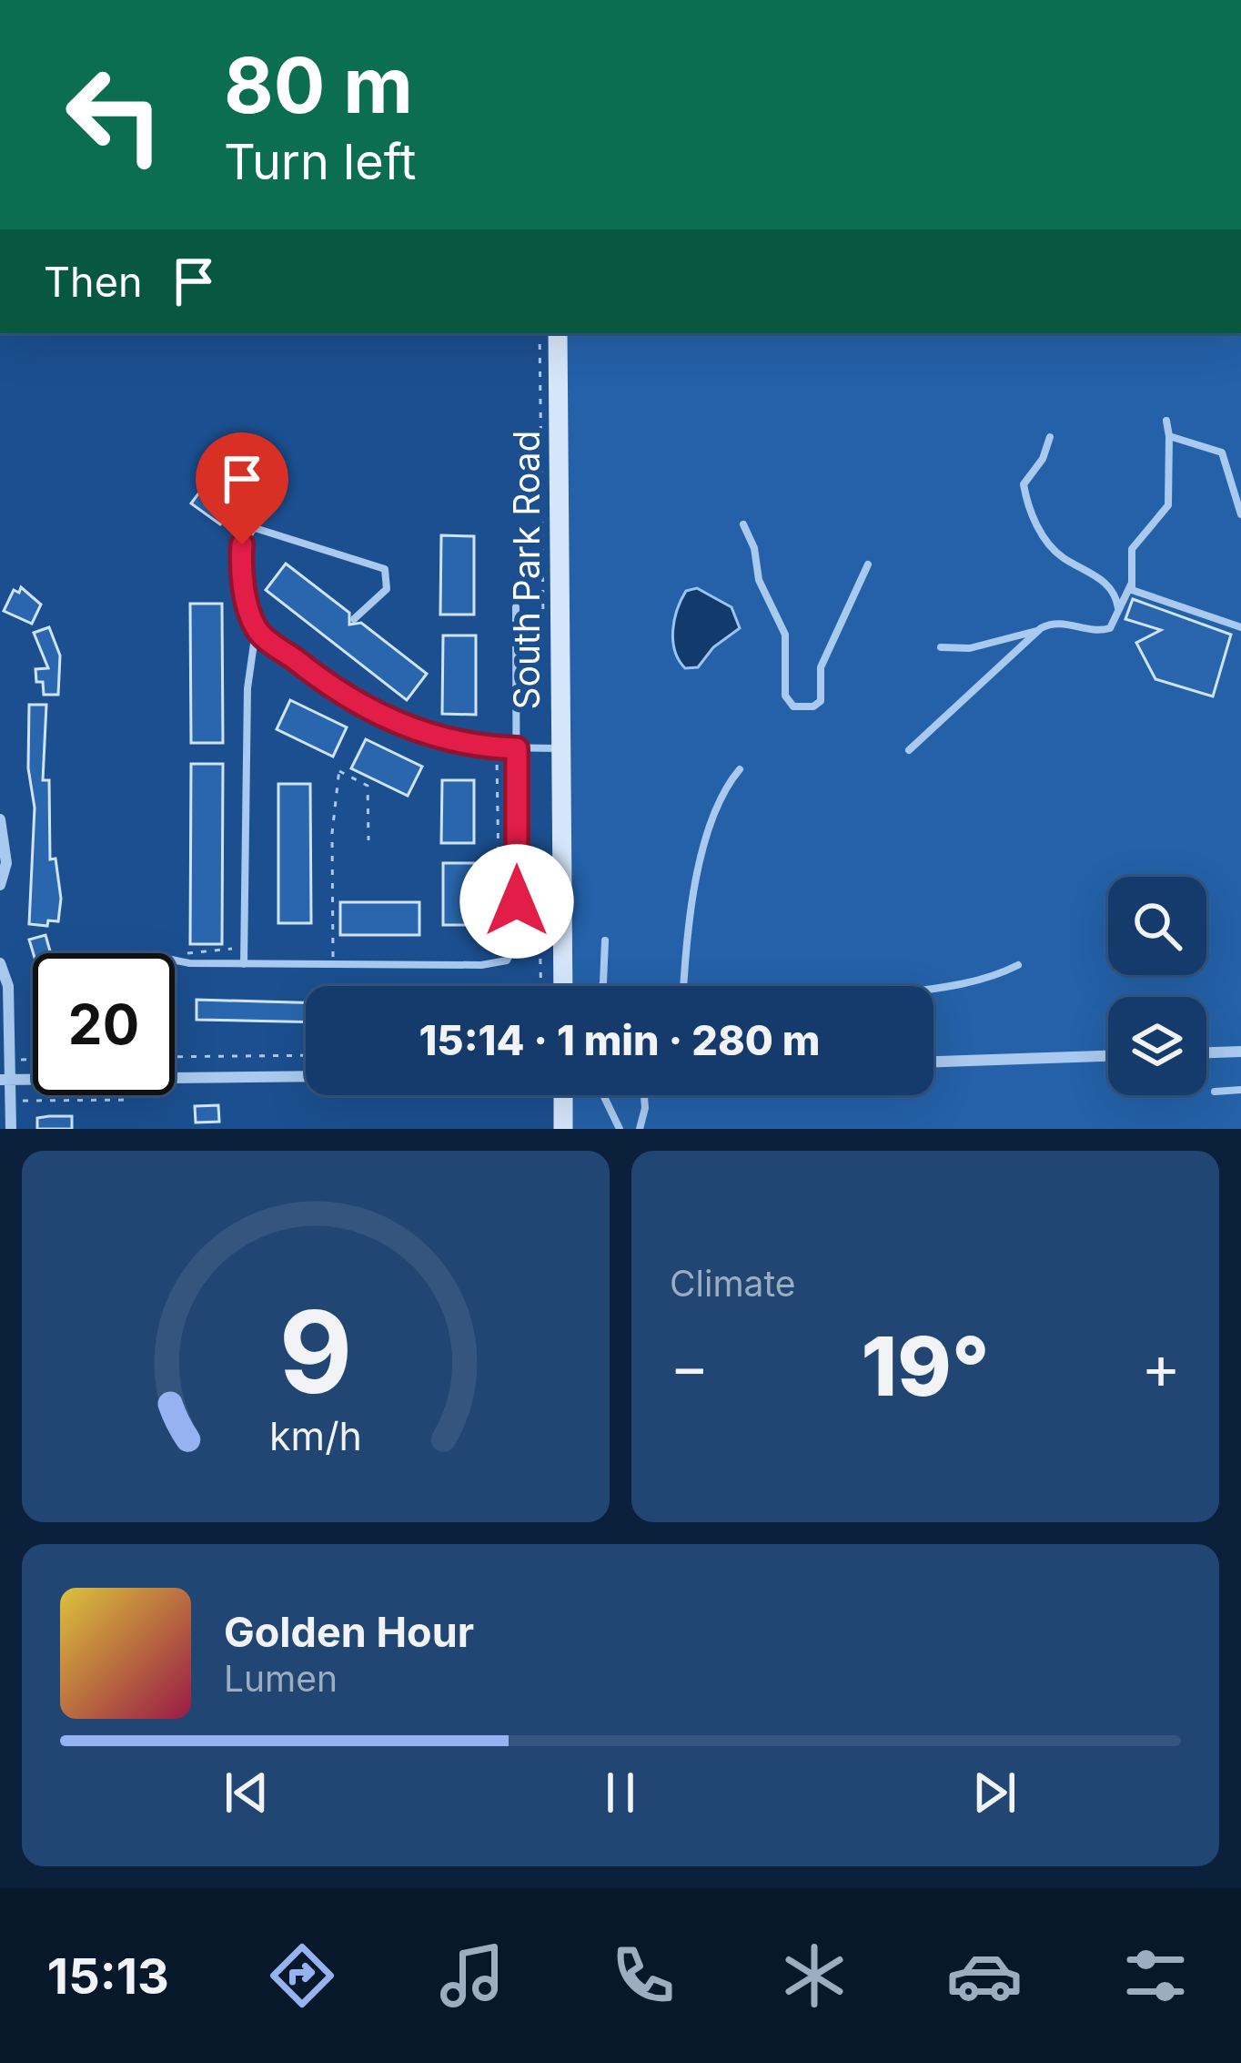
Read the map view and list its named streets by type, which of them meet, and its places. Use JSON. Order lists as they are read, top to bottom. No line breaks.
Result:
{"streets":{"street":["South Park Road"]},"page":{"turn":["80 m","Turn left"],"then":"Then","limit":"20","trip":"15:14 · 1 min · 280 m","tile":"Climate","heat":["−","19°","+"],"song":["Golden Hour","Lumen"],"tabs":"15:13","gauge":["9","km/h"]}}
